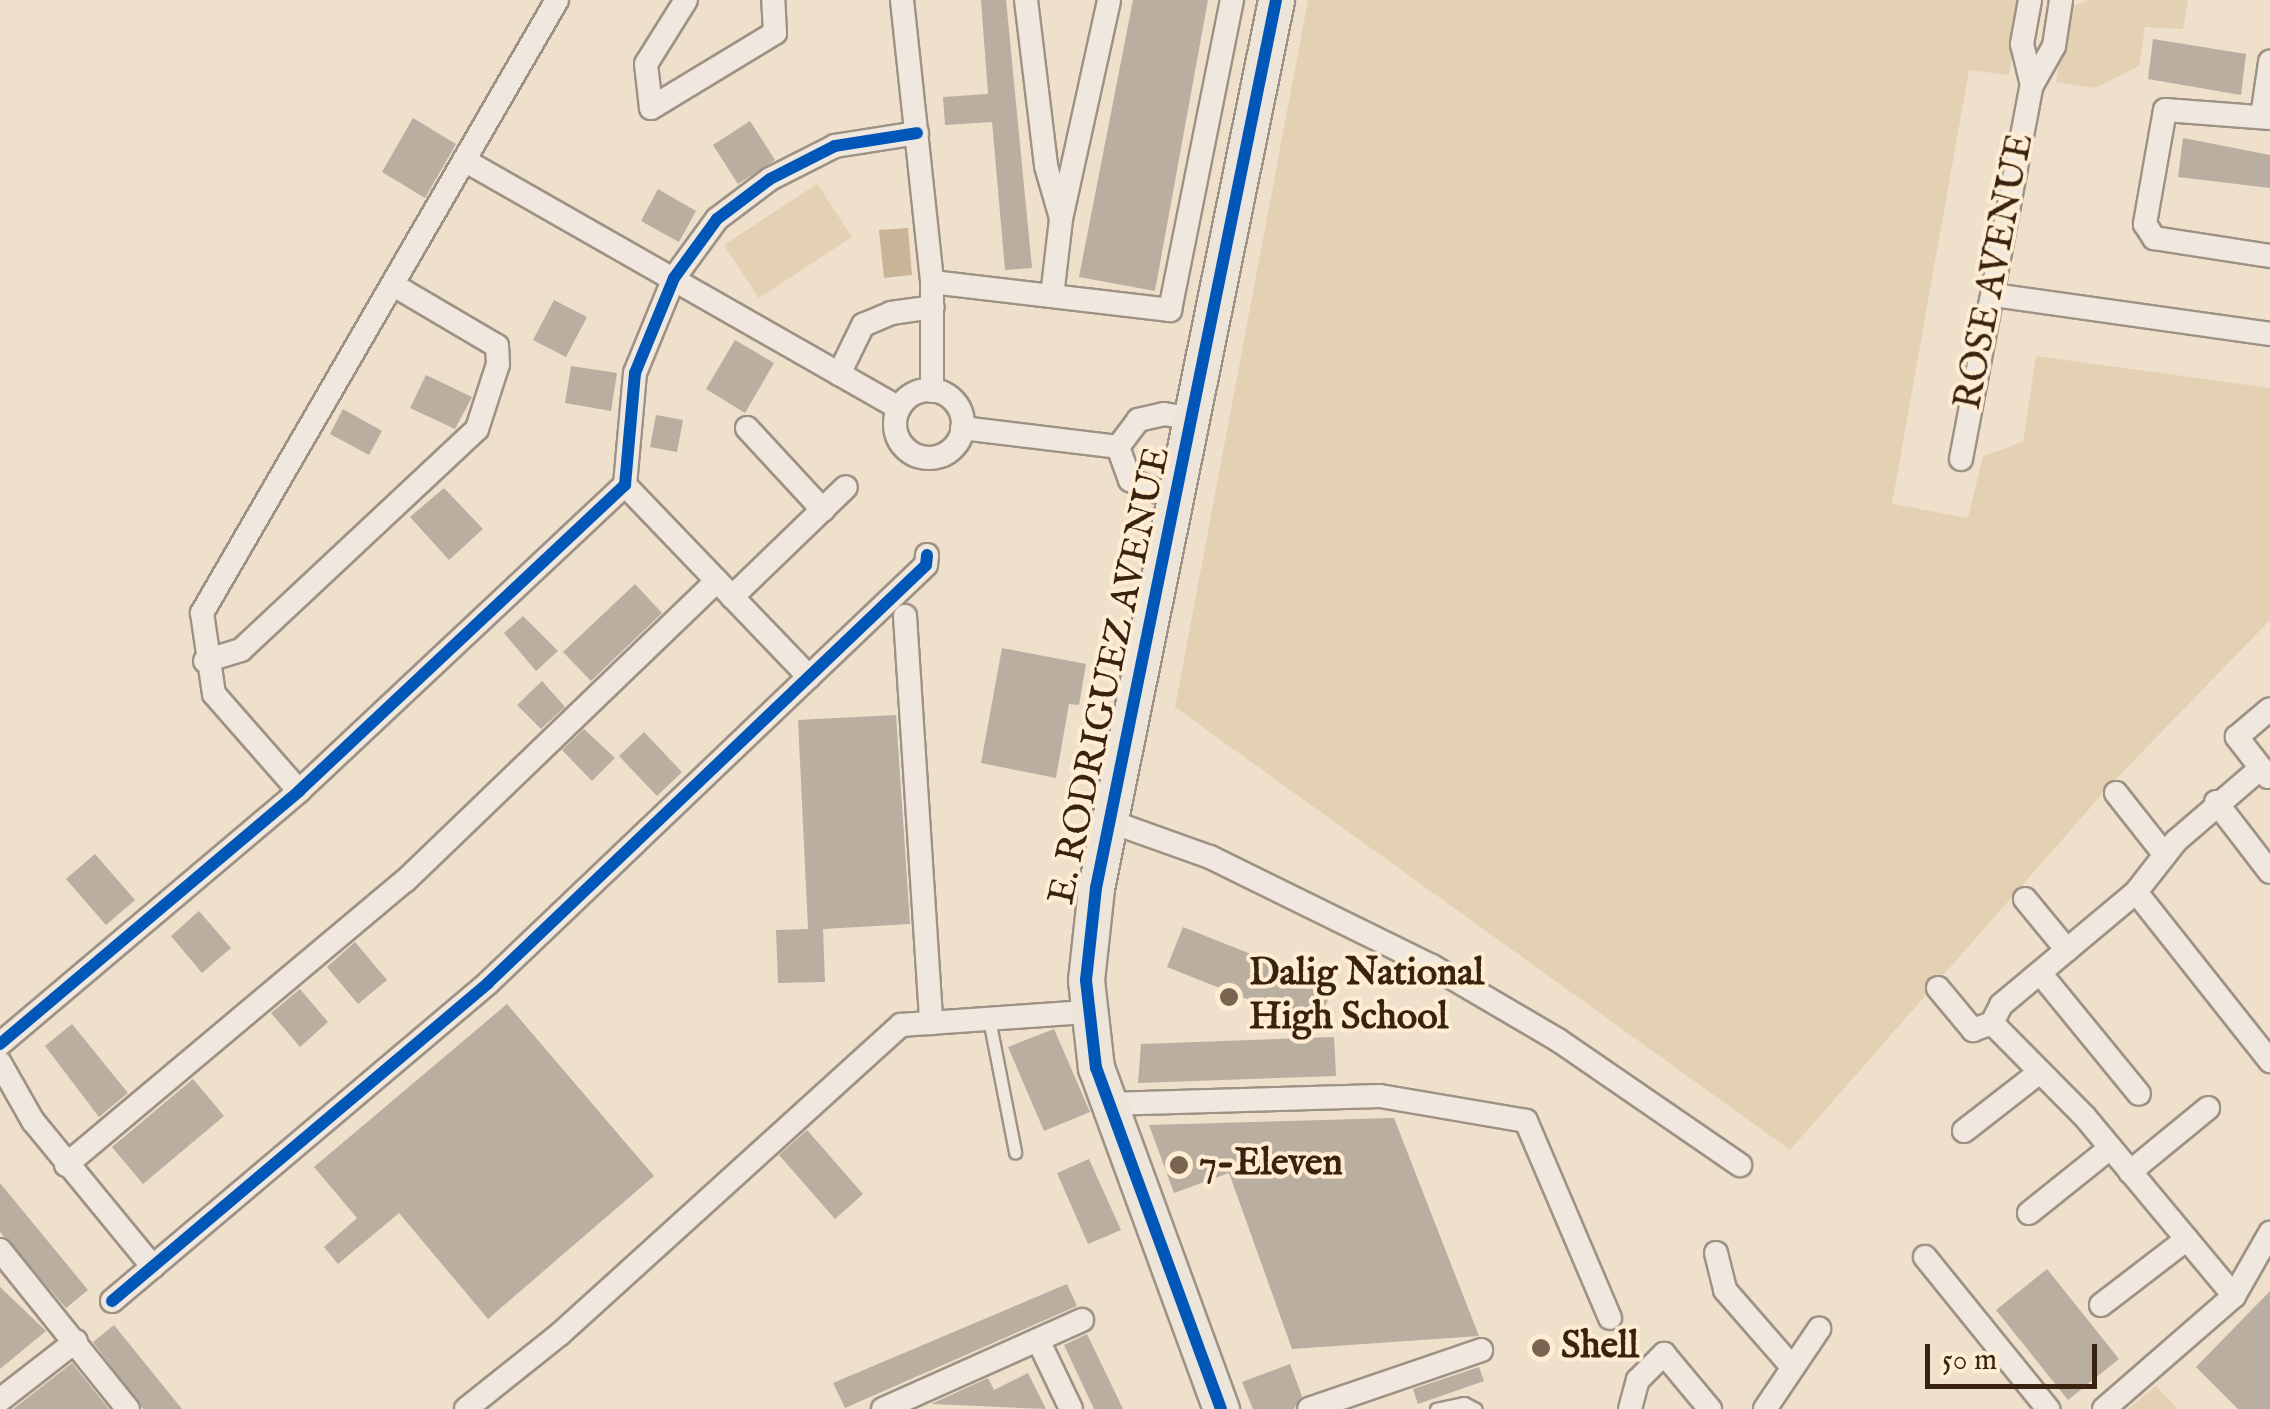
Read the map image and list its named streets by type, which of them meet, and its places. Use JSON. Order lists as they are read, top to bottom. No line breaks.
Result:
{"streets":{"main road":["E. RODRIGUEZ AVENUE"],"street":["ROSE AVENUE"]},"places":["Dalig National High School","7-Eleven","Shell"],"scale_bar":"50 m"}
